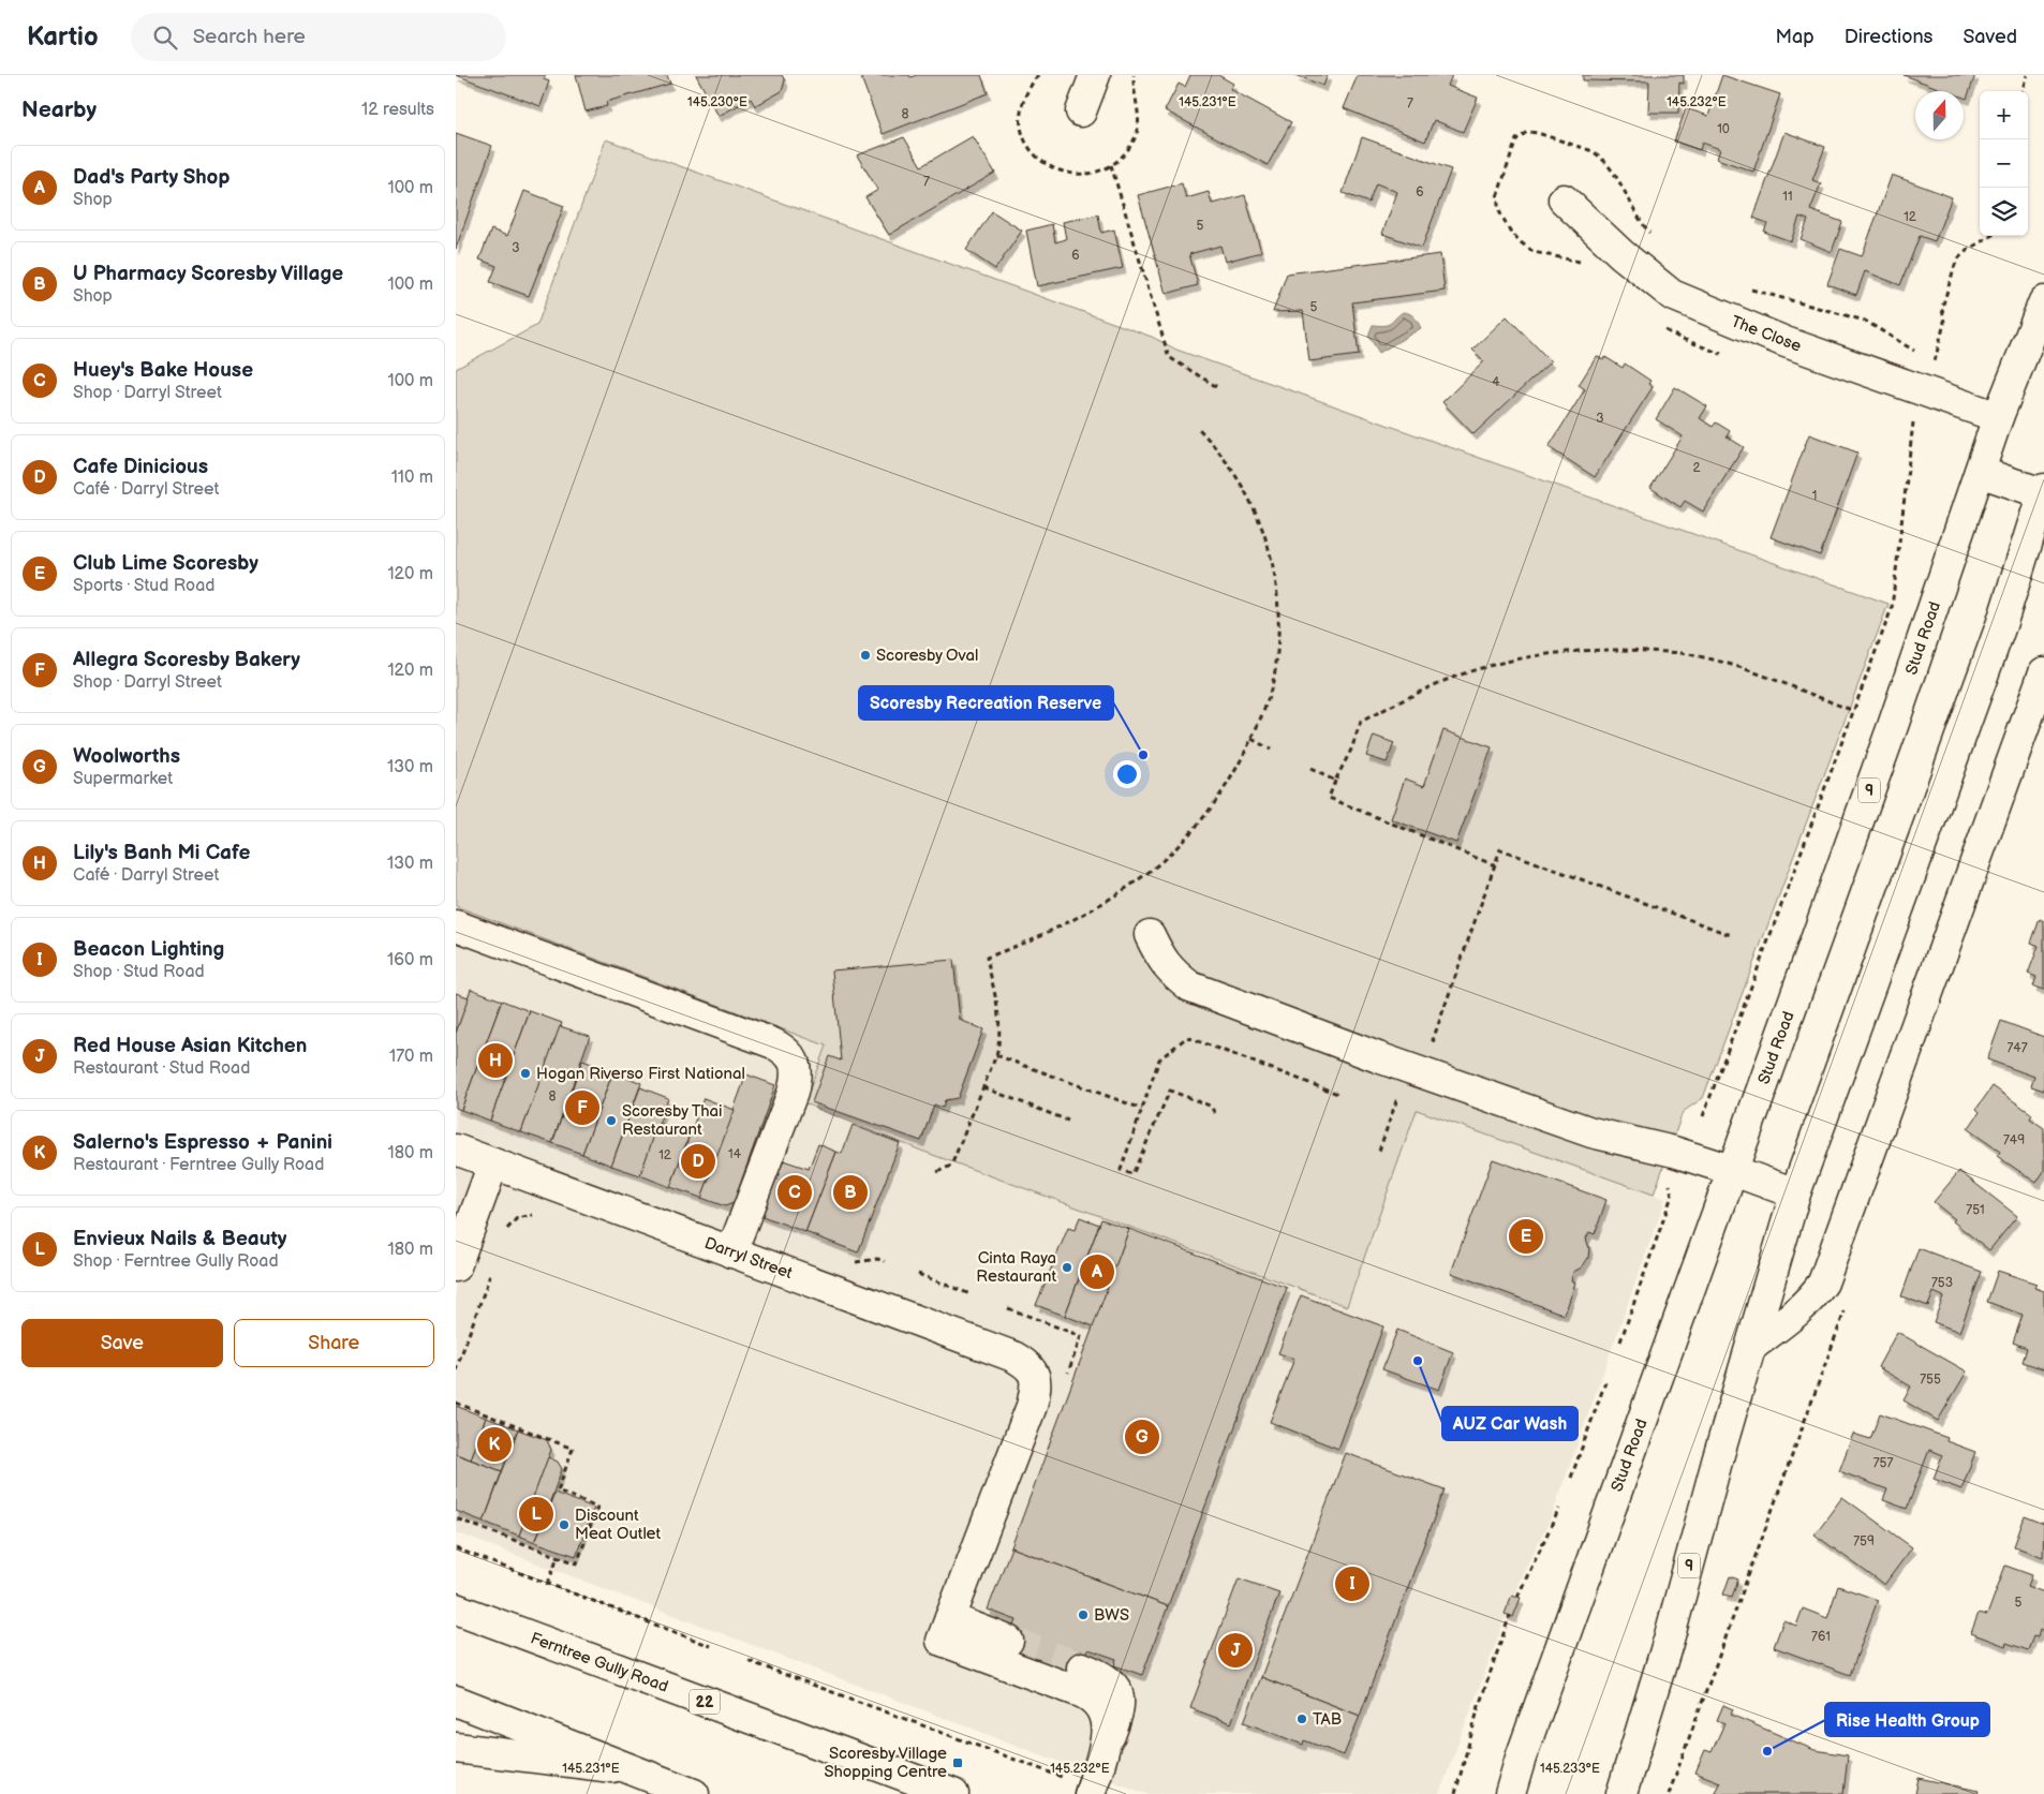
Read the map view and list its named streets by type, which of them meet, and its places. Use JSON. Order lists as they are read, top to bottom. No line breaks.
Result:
{"streets":{"main road":["The Close","Stud Road","9","Darryl Street","Ferntree Gully Road","22"]},"crossings":[["The Close","Stud Road"]],"places":{"other":["Scoresby Oval","Scoresby Recreation Reserve","Hogan Riverso First National","Scoresby Thai Restaurant","Cinta Raya Restaurant","AUZ Car Wash","Discount Meat Outlet","BWS","TAB","Rise Health Group"],"transit":["Scoresby Village Shopping Centre"]},"house_numbers":["7","8","10","7","6","11","12","5","3","6","5","4","3","2","1","747","8","749","14","12","751","753","755","757","759","5","761"],"north":"top","page":{"header":"Kartio","search":"Search here","nav":["Map","Directions","Saved"],"heading":["Nearby","12 results"],"map_buttons":["+","−"],"list":[{"mark":"A","name":"Dad's Party Shop","note":"Shop","value":"100 m"},{"mark":"B","name":"U Pharmacy Scoresby Village","note":"Shop","value":"100 m"},{"mark":"C","name":"Huey's Bake House","note":"Shop · Darryl Street","value":"100 m"},{"mark":"D","name":"Cafe Dinicious","note":"Café · Darryl Street","value":"110 m"},{"mark":"E","name":"Club Lime Scoresby","note":"Sports · Stud Road","value":"120 m"},{"mark":"F","name":"Allegra Scoresby Bakery","note":"Shop · Darryl Street","value":"120 m"},{"mark":"G","name":"Woolworths","note":"Supermarket","value":"130 m"},{"mark":"H","name":"Lily's Banh Mi Cafe","note":"Café · Darryl Street","value":"130 m"},{"mark":"I","name":"Beacon Lighting","note":"Shop · Stud Road","value":"160 m"},{"mark":"J","name":"Red House Asian Kitchen","note":"Restaurant · Stud Road","value":"170 m"},{"mark":"K","name":"Salerno's Espresso + Panini","note":"Restaurant · Ferntree Gully Road","value":"180 m"},{"mark":"L","name":"Envieux Nails & Beauty","note":"Shop · Ferntree Gully Road","value":"180 m"}],"pins":["H","F","D","B","C","E","A","G","K","L","I","J"],"buttons":["Save","Share"]},"coordinates":["145.230°E","145.231°E","145.232°E","145.233°E"]}
